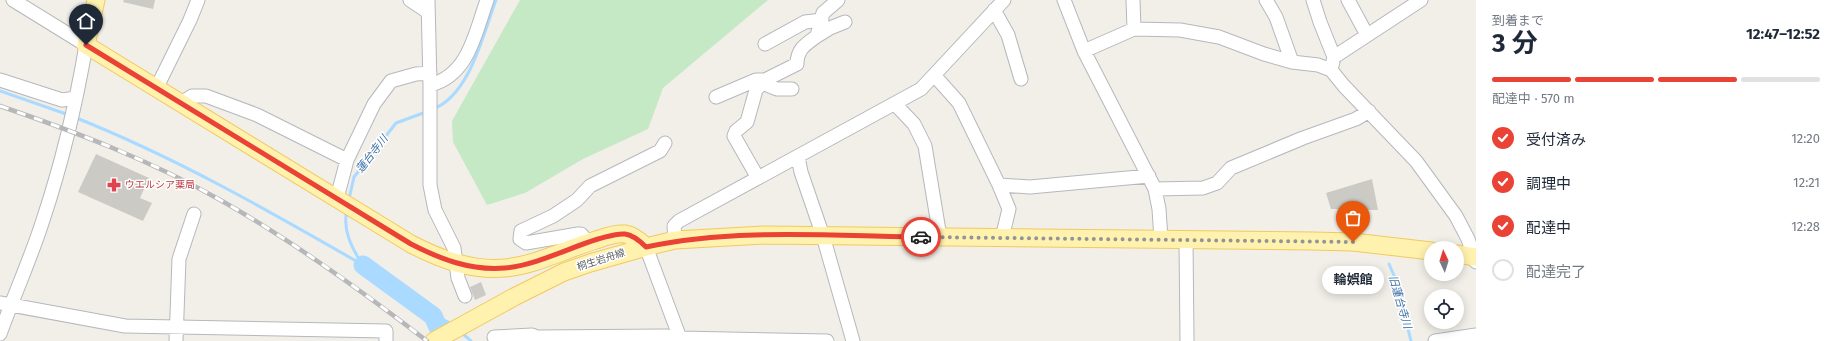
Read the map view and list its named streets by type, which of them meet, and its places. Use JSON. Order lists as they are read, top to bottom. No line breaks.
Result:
{"streets":{"main road":["桐生岩舟線"]},"water":["蓮台寺川","旧蓮台寺川"],"places":{"pharmacy":["ウエルシア薬局"],"other":["輪娯館"]},"north":"top","page":{"heading":["3 分","到着まで","12:47–12:52"],"bar":"配達中 · 570 m","list":[["受付済み","12:20"],["調理中","12:21"],["配達中","12:28"],"配達完了"],"bubble":"輪娯館"}}
